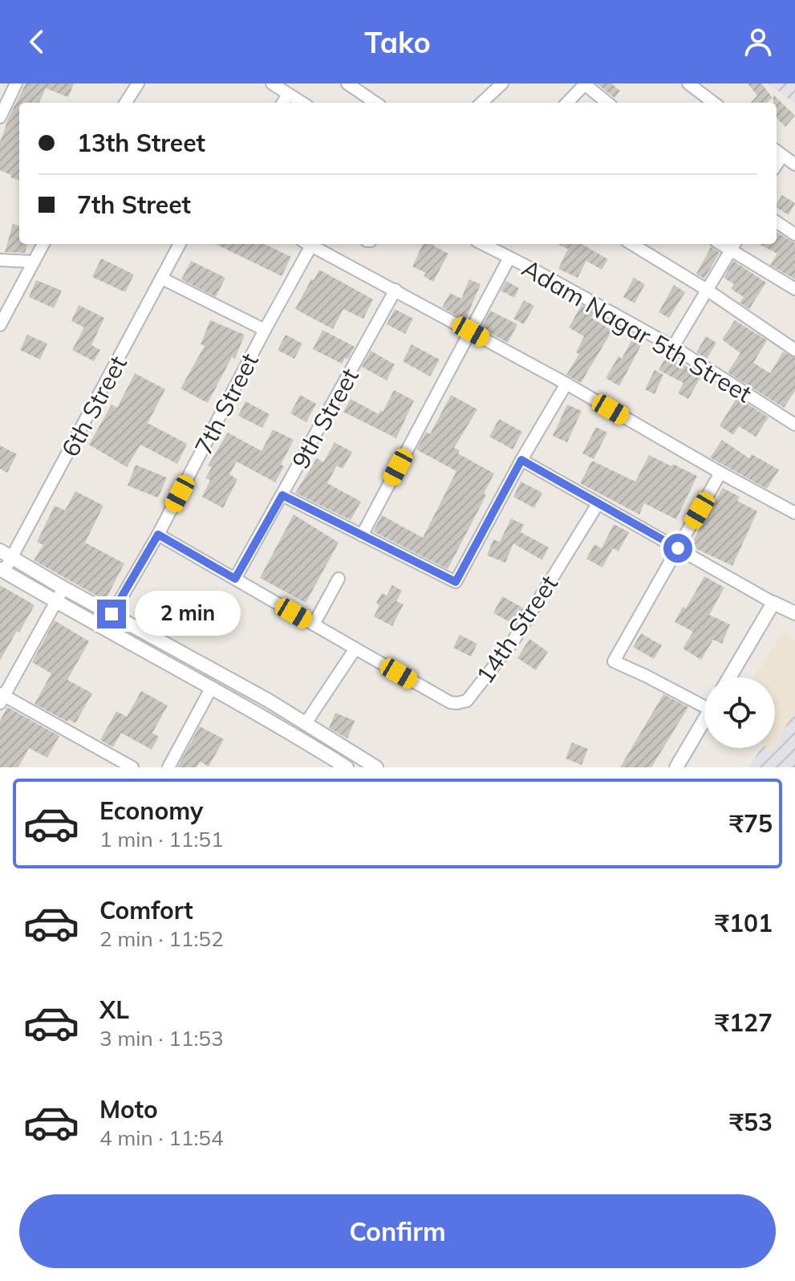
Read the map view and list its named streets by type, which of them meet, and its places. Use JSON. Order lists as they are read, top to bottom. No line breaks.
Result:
{"streets":{"street":["Adam Nagar 5th Street","7th Street","6th Street","9th Street","14th Street"]},"crossings":[["7th Street","14th Street"],["9th Street","14th Street"]],"page":{"header":"Tako","banner":["13th Street","7th Street"],"bubble":"2 min","list":[{"name":"Economy","note":"1 min · 11:51","value":"₹75"},{"name":"Comfort","note":"2 min · 11:52","value":"₹101"},{"name":"XL","note":"3 min · 11:53","value":"₹127"},{"name":"Moto","note":"4 min · 11:54","value":"₹53"}],"buttons":"Confirm"}}
